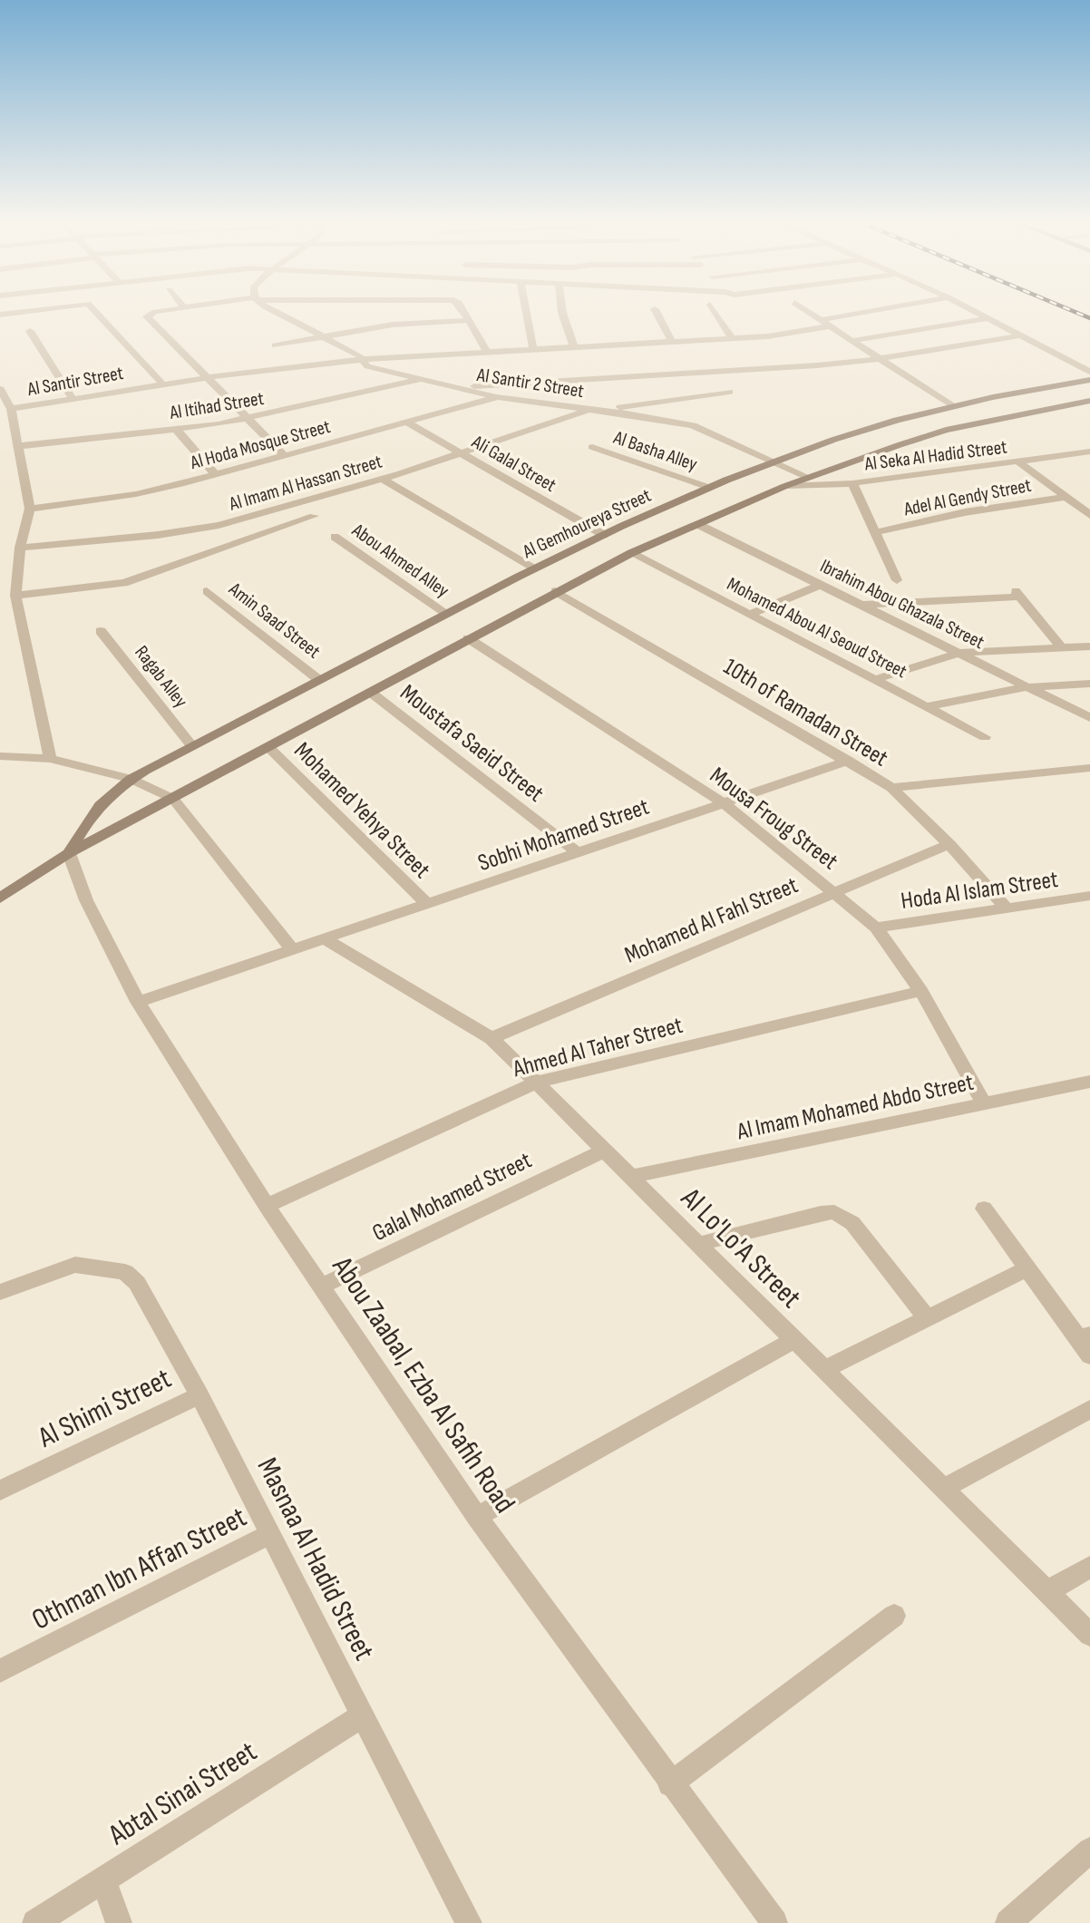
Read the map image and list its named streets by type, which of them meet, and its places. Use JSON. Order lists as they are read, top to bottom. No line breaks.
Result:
{"streets":{"main road":["Al Gemhoureya Street"],"street":["Al Santir Street","Al Santir 2 Street","Al Itihad Street","Al Hoda Mosque Street","Al Basha Alley","Al Seka Al Hadid Street","Ali Galal Street","Al Imam Al Hassan Street","Adel Al Gendy Street","Abou Ahmed Alley","Ibrahim Abou Ghazala Street","Amin Saad Street","Mohamed Abou Al Seoud Street","Ragab Alley","10th of Ramadan Street","Moustafa Saeid Street","Mohamed Yehya Street","Mousa Froug Street","Sobhi Mohamed Street","Hoda Al Islam Street","Mohamed Al Fahl Street","Ahmed Al Taher Street","Al Imam Mohamed Abdo Street","Galal Mohamed Street","Al Lo'Lo'A Street","Abou Zaabal, Ezba Al Safih Road","Al Shimi Street","Masnaa Al Hadid Street","Othman Ibn Affan Street","Abtal Sinai Street"]},"crossings":[["Al Santir Street","Al Santir 2 Street"],["Al Santir 2 Street","Al Itihad Street"],["Al Santir 2 Street","Al Hoda Mosque Street"],["Al Santir 2 Street","Al Imam Al Hassan Street"],["Al Santir 2 Street","Al Gemhoureya Street"],["Al Hoda Mosque Street","Ali Galal Street"],["Al Basha Alley","Al Gemhoureya Street"],["Al Seka Al Hadid Street","Al Gemhoureya Street"],["Ali Galal Street","Al Imam Al Hassan Street"],["Ali Galal Street","Al Gemhoureya Street"],["Al Gemhoureya Street","Abou Ahmed Alley"],["Al Gemhoureya Street","Ibrahim Abou Ghazala Street"],["Al Gemhoureya Street","Amin Saad Street"],["Al Gemhoureya Street","Mohamed Abou Al Seoud Street"],["Al Gemhoureya Street","Ragab Alley"],["Al Gemhoureya Street","10th of Ramadan Street"],["Al Gemhoureya Street","Moustafa Saeid Street"],["Al Gemhoureya Street","Mohamed Yehya Street"],["Al Gemhoureya Street","Mousa Froug Street"],["Al Gemhoureya Street","Abou Zaabal, Ezba Al Safih Road"],["10th of Ramadan Street","Sobhi Mohamed Street"],["10th of Ramadan Street","Hoda Al Islam Street"],["10th of Ramadan Street","Mohamed Al Fahl Street"],["Moustafa Saeid Street","Sobhi Mohamed Street"],["Mohamed Yehya Street","Sobhi Mohamed Street"],["Mousa Froug Street","Sobhi Mohamed Street"],["Mousa Froug Street","Hoda Al Islam Street"],["Mousa Froug Street","Mohamed Al Fahl Street"],["Mousa Froug Street","Ahmed Al Taher Street"],["Mousa Froug Street","Al Imam Mohamed Abdo Street"],["Sobhi Mohamed Street","Al Lo'Lo'A Street"],["Sobhi Mohamed Street","Abou Zaabal, Ezba Al Safih Road"],["Mohamed Al Fahl Street","Al Lo'Lo'A Street"],["Ahmed Al Taher Street","Al Lo'Lo'A Street"],["Ahmed Al Taher Street","Abou Zaabal, Ezba Al Safih Road"],["Al Imam Mohamed Abdo Street","Al Lo'Lo'A Street"],["Galal Mohamed Street","Al Lo'Lo'A Street"],["Galal Mohamed Street","Abou Zaabal, Ezba Al Safih Road"],["Al Shimi Street","Masnaa Al Hadid Street"],["Masnaa Al Hadid Street","Othman Ibn Affan Street"],["Masnaa Al Hadid Street","Abtal Sinai Street"]]}
